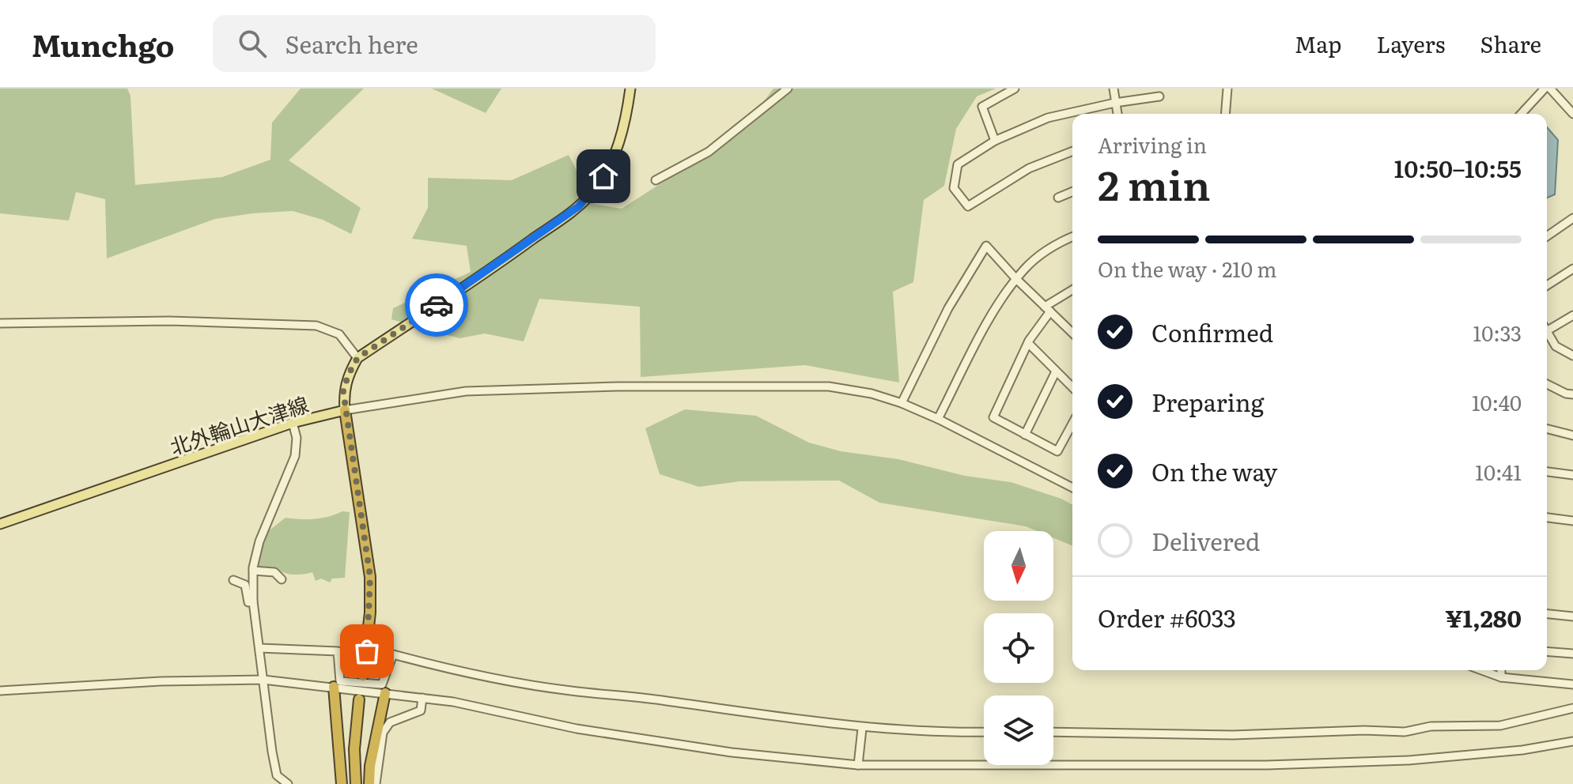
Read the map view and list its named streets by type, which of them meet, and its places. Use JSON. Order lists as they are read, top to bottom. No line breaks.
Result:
{"streets":{"main road":["北外輪山大津線"]},"north":"bottom","page":{"header":"Munchgo","search":"Search here","nav":["Map","Layers","Share"],"heading":["2 min","Arriving in","10:50–10:55"],"panel":["Order #6033","¥1,280"],"bar":"On the way · 210 m","list":[["Confirmed","10:33"],["Preparing","10:40"],["On the way","10:41"],"Delivered"]}}
